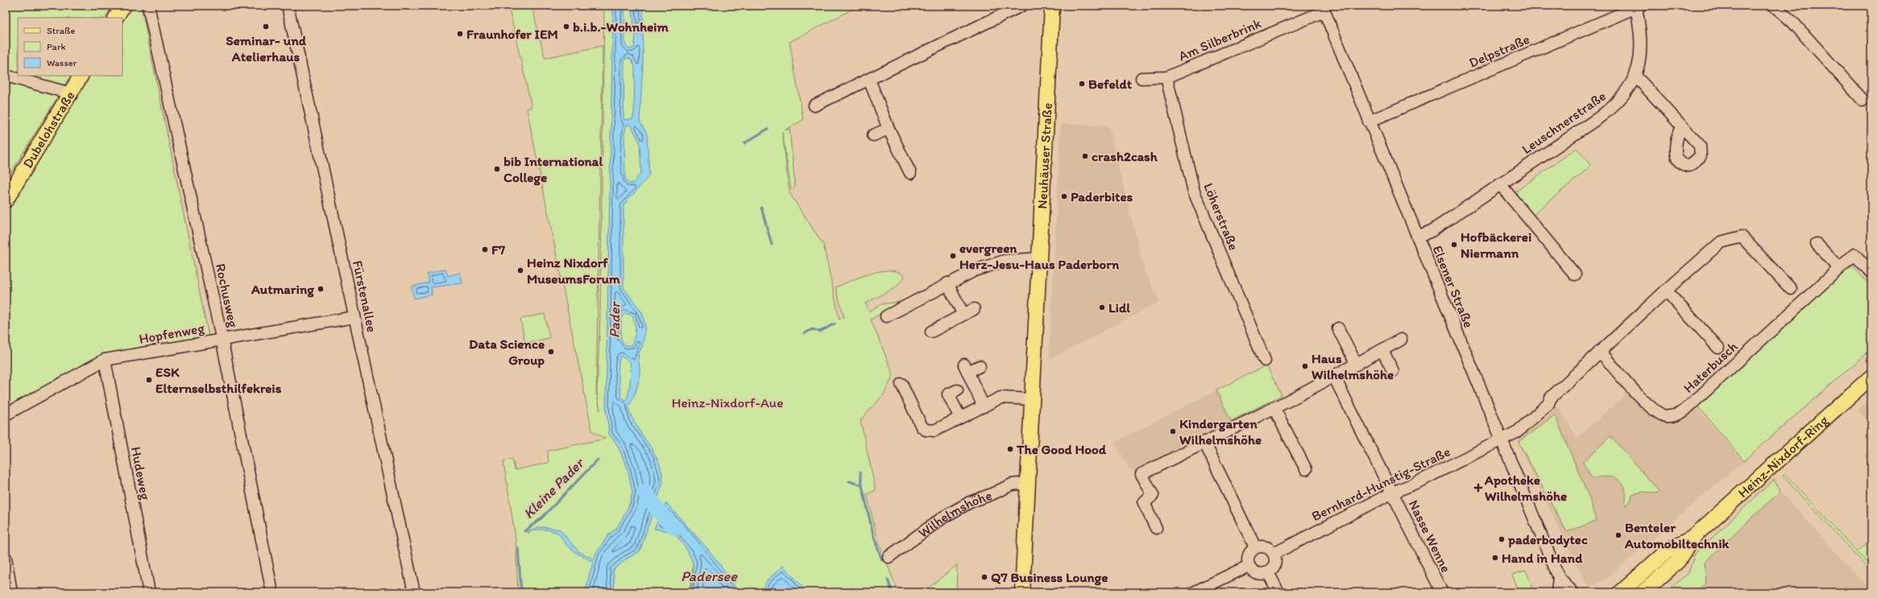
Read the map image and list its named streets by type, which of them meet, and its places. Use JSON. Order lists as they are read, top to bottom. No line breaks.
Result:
{"streets":{"main road":["Dubelohstraße","Neuhäuser Straße","Heinz-Nixdorf-Ring"],"street":["Am Silberbrink","Delpstraße","Leuschnerstraße","Löherstraße","Elsener Straße","Rochusweg","Fürstenallee","Hopfenweg","Haterbusch","Hudeweg","Bernhard-Hunstig-Straße","Wilhelmshöhe","Nasse Wenne"]},"crossings":[["Am Silberbrink","Löherstraße"],["Am Silberbrink","Elsener Straße"],["Delpstraße","Leuschnerstraße"],["Delpstraße","Elsener Straße"],["Leuschnerstraße","Elsener Straße"],["Elsener Straße","Bernhard-Hunstig-Straße"],["Rochusweg","Hopfenweg"],["Fürstenallee","Hopfenweg"],["Hopfenweg","Hudeweg"],["Bernhard-Hunstig-Straße","Nasse Wenne"]],"water":["Pader","Kleine Pader","Padersee"],"parks":["Heinz-Nixdorf-Aue"],"places":{"other":["Seminar- und Atelierhaus","b.i.b.-Wohnheim","Fraunhofer IEM","Befeldt","crash2cash","bib International College","Paderbites","Hofbäckerei Niermann","F7","evergreen Herz-Jesu-Haus Paderborn","Heinz Nixdorf MuseumsForum","Autmaring","Lidl","Data Science Group","Haus Wilhelmshöhe","ESK Elternselbsthilfekreis","Kindergarten Wilhelmshöhe","The Good Hood","Benteler Automobiltechnik","paderbodytec","Hand in Hand","Q7 Business Lounge"],"health":["Apotheke Wilhelmshöhe"]},"legend":["Straße","Park","Wasser"]}
